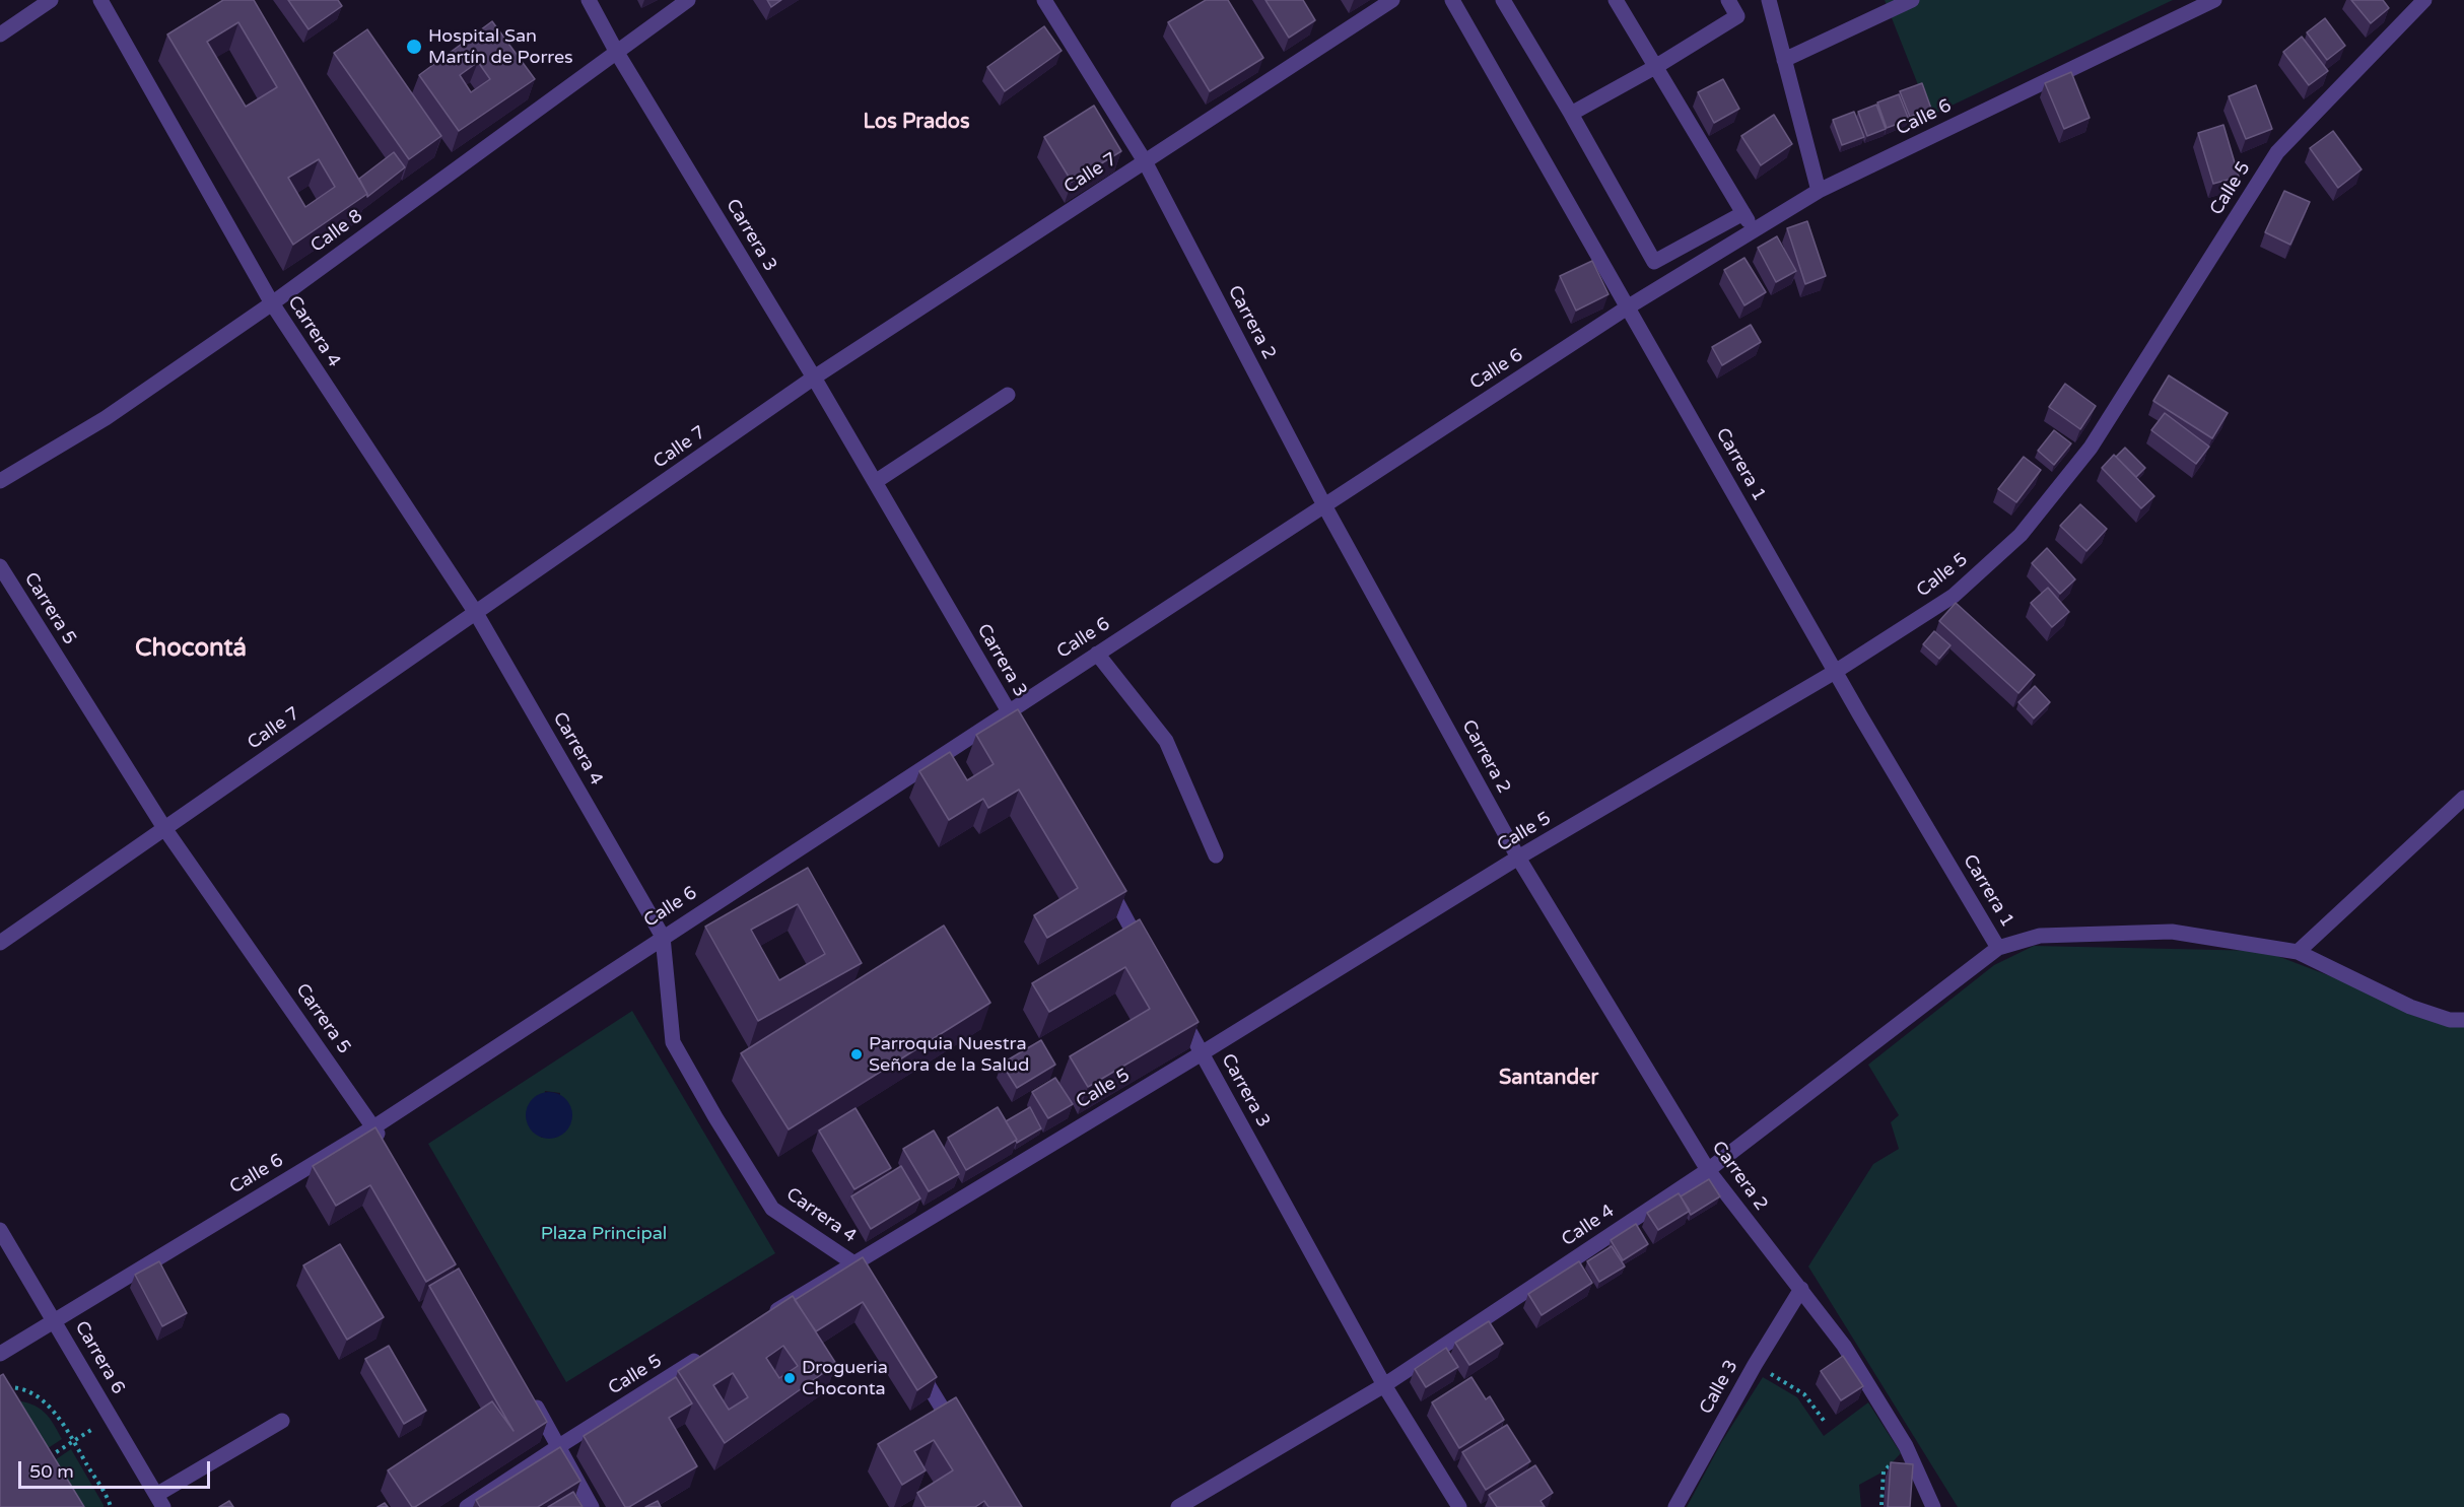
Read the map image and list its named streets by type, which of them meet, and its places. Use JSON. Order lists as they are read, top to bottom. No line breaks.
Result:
{"streets":{"street":["Calle 6","Calle 7","Calle 5","Calle 8","Carrera 3","Carrera 2","Carrera 4","Carrera 1","Carrera 5","Calle 4","Carrera 6","Calle 3"]},"crossings":[["Calle 6","Carrera 3"],["Calle 6","Carrera 2"],["Calle 6","Carrera 4"],["Calle 6","Carrera 1"],["Calle 6","Carrera 5"],["Calle 6","Carrera 6"],["Calle 7","Carrera 3"],["Calle 7","Carrera 2"],["Calle 7","Carrera 4"],["Calle 7","Carrera 5"],["Calle 5","Carrera 3"],["Calle 5","Carrera 2"],["Calle 5","Carrera 4"],["Calle 5","Carrera 1"],["Calle 8","Carrera 3"],["Calle 8","Carrera 4"],["Carrera 3","Calle 4"],["Carrera 2","Calle 4"],["Carrera 2","Calle 3"],["Carrera 1","Calle 4"]],"districts":["Los Prados","Chocontá","Santander"],"parks":["Plaza Principal"],"places":["Hospital San Martín de Porres","Parroquia Nuestra Señora de la Salud","Drogueria Choconta"],"scale_bar":"50 m"}
